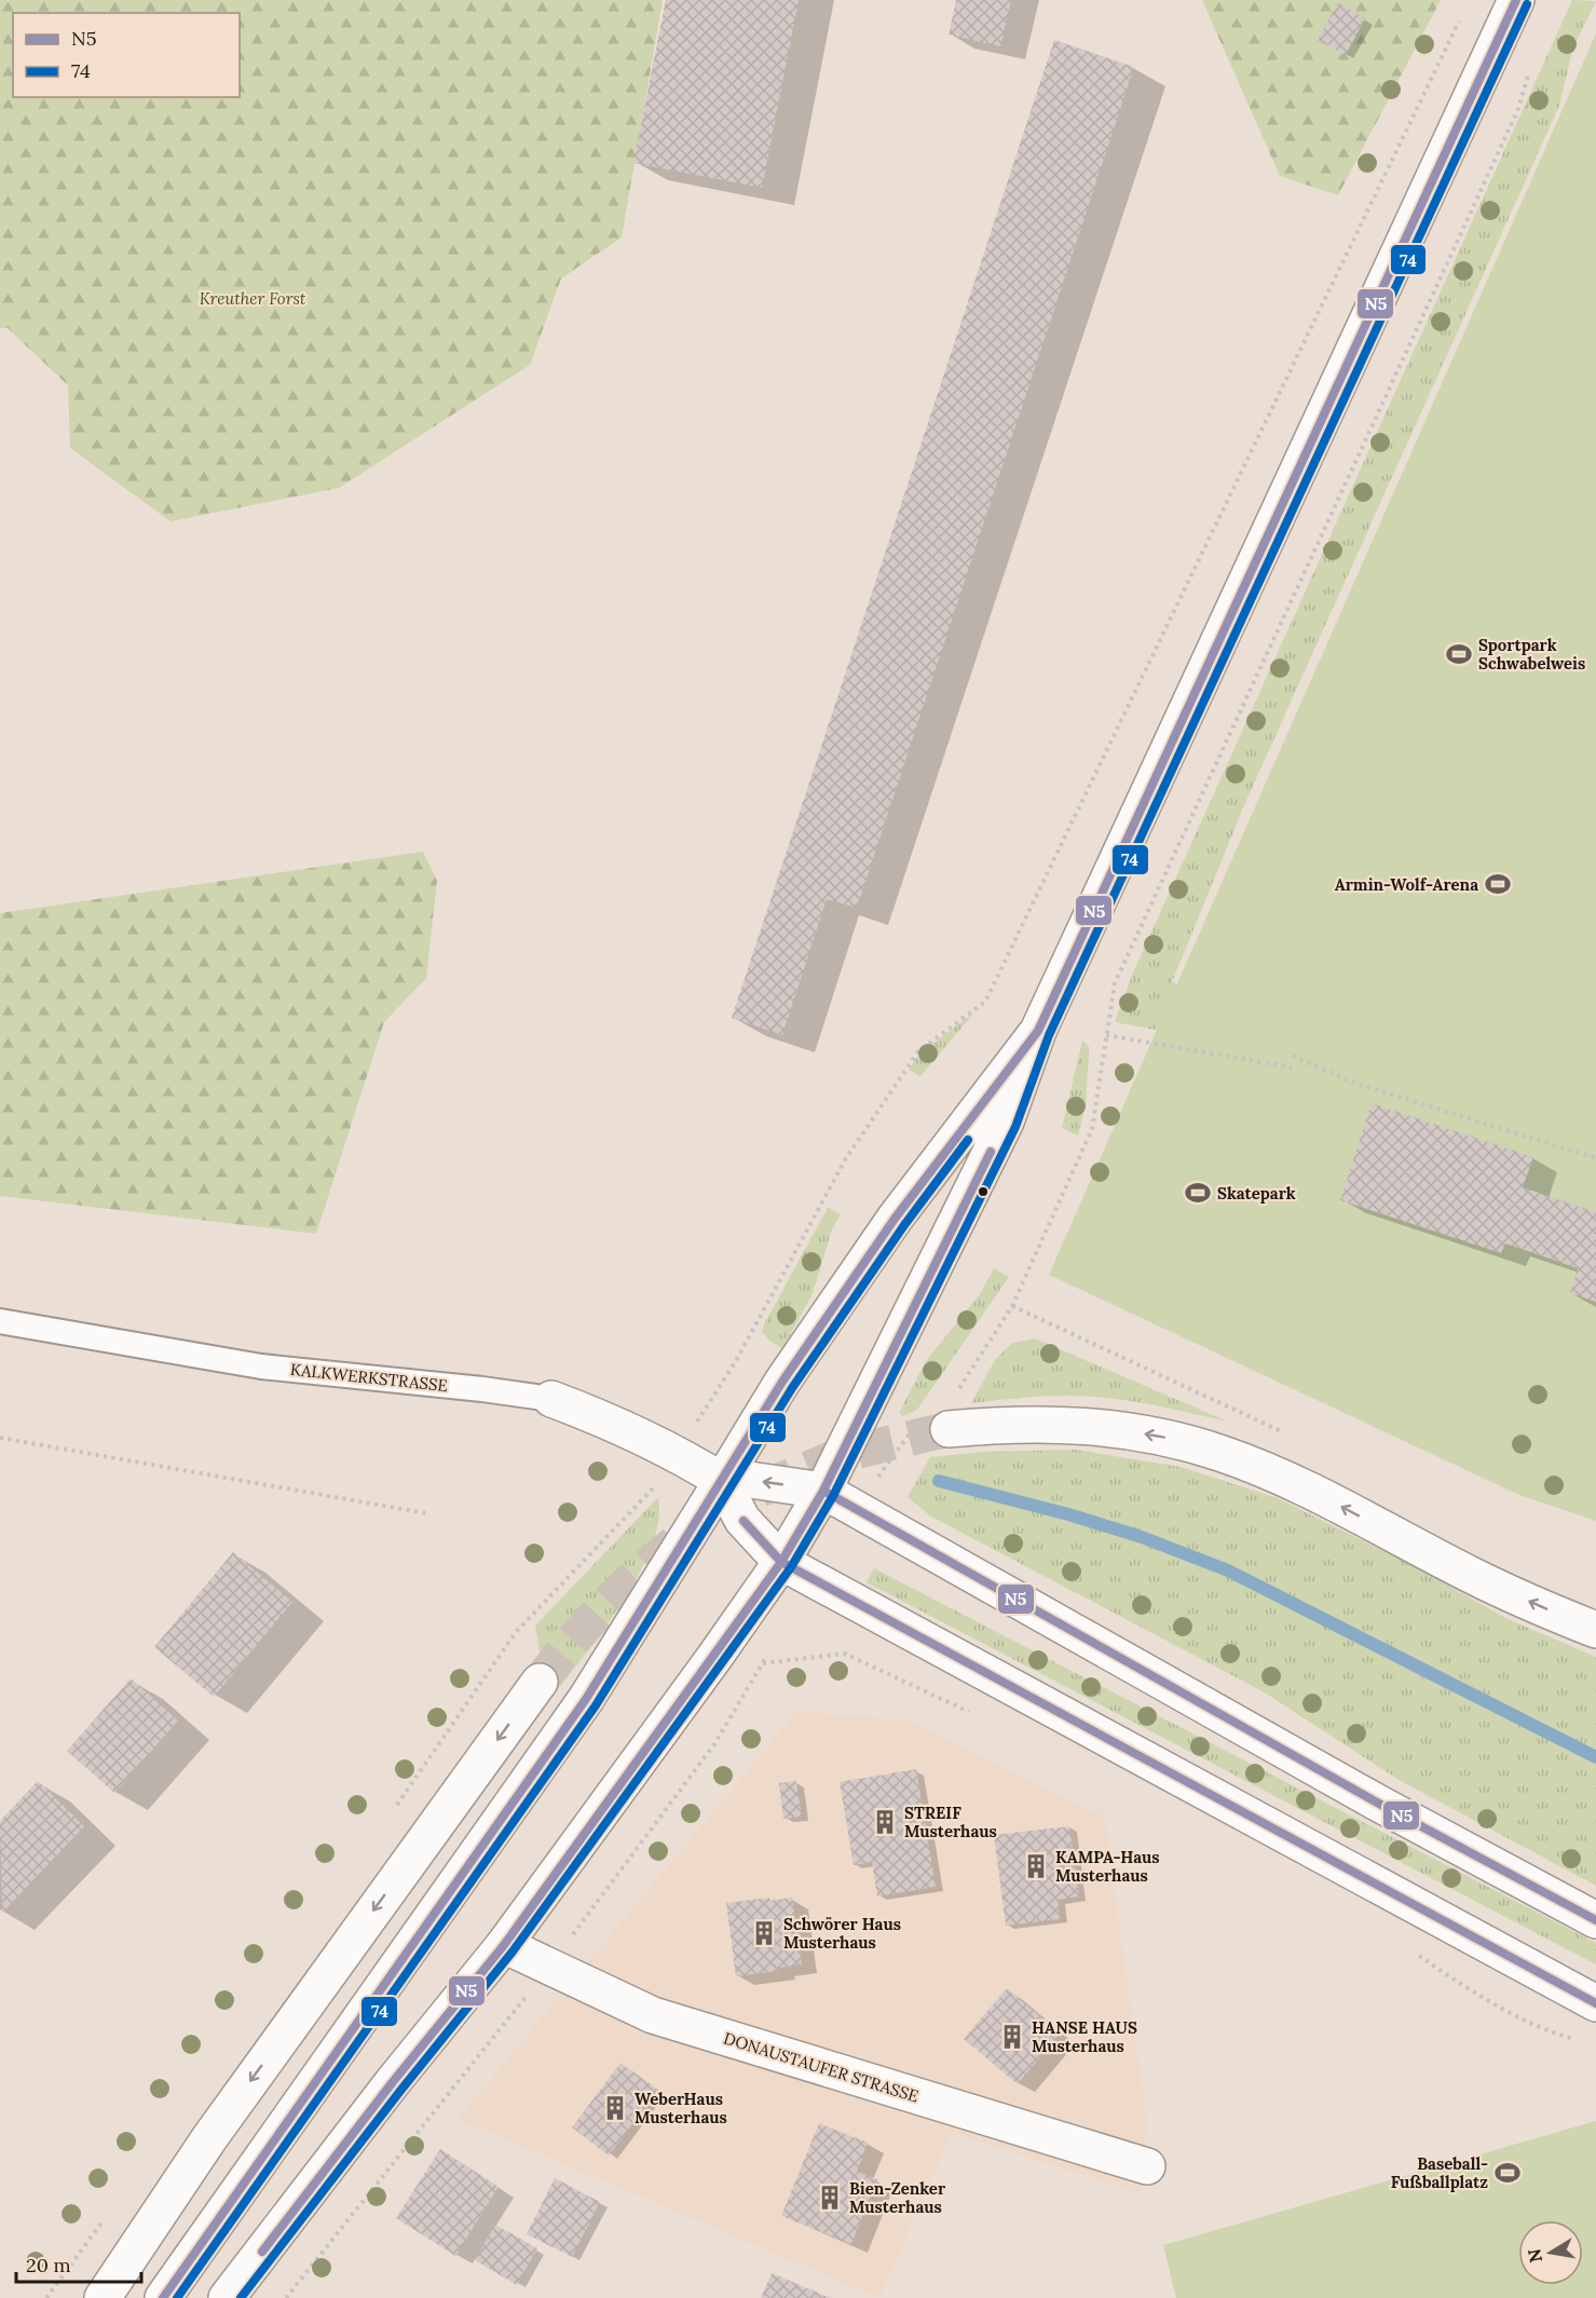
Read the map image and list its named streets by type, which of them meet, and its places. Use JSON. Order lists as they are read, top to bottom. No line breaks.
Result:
{"streets":{"main road":["KALKWERKSTRASSE","DONAUSTAUFER STRASSE"]},"parks":["Kreuther Forst"],"places":{"sports":["Sportpark Schwabelweis","Armin-Wolf-Arena","Skatepark","Baseball- Fußballplatz"],"building":["STREIF Musterhaus","KAMPA-Haus Musterhaus","Schwörer Haus Musterhaus","HANSE HAUS Musterhaus","WeberHaus Musterhaus","Bien-Zenker Musterhaus"]},"lines":["transit line N5","transit line 74"],"legend":["N5","74"],"scale_bar":"20 m","north":"left"}
